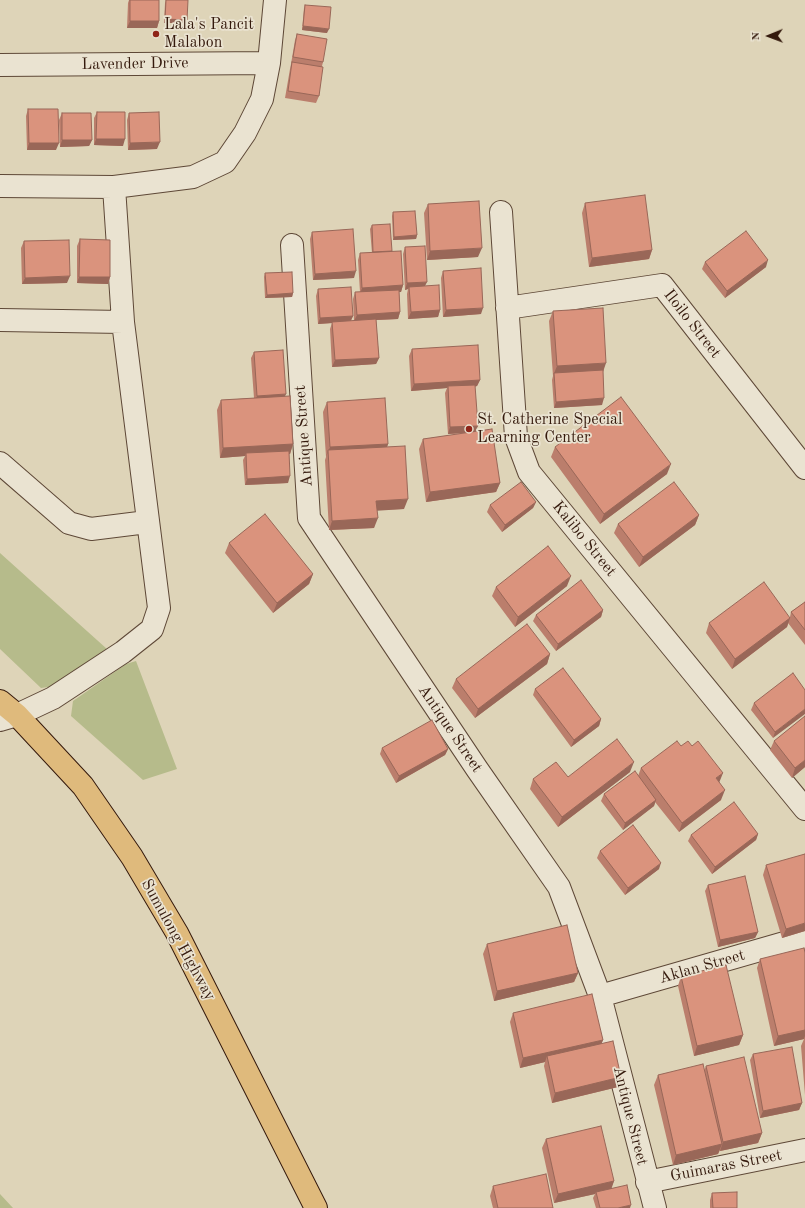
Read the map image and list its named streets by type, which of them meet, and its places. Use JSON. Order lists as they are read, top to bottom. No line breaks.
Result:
{"streets":{"main road":["Sumulong Highway"],"street":["Lavender Drive","Iloilo Street","Antique Street","Kalibo Street","Aklan Street","Guimaras Street"]},"crossings":[["Iloilo Street","Kalibo Street"],["Antique Street","Aklan Street"],["Antique Street","Guimaras Street"]],"places":["Lala's Pancit Malabon","St. Catherine Special Learning Center"],"north":"left"}
